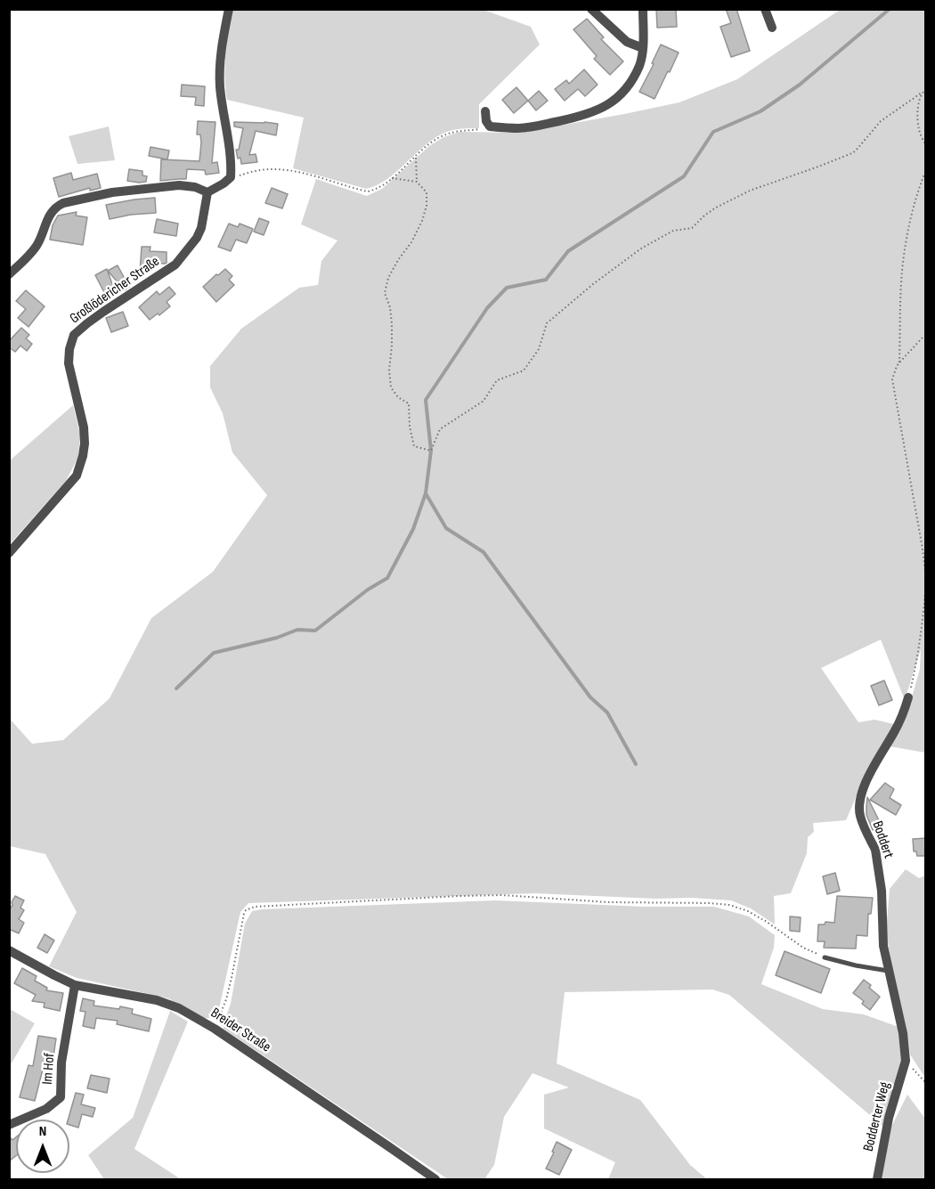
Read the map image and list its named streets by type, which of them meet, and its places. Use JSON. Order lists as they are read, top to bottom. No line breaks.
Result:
{"streets":{"street":["Großlödericher Straße","Boddert","Breider Straße","Im Hof","Bodderter Weg"]},"crossings":[["Boddert","Bodderter Weg"],["Breider Straße","Im Hof"]],"north":"top"}
